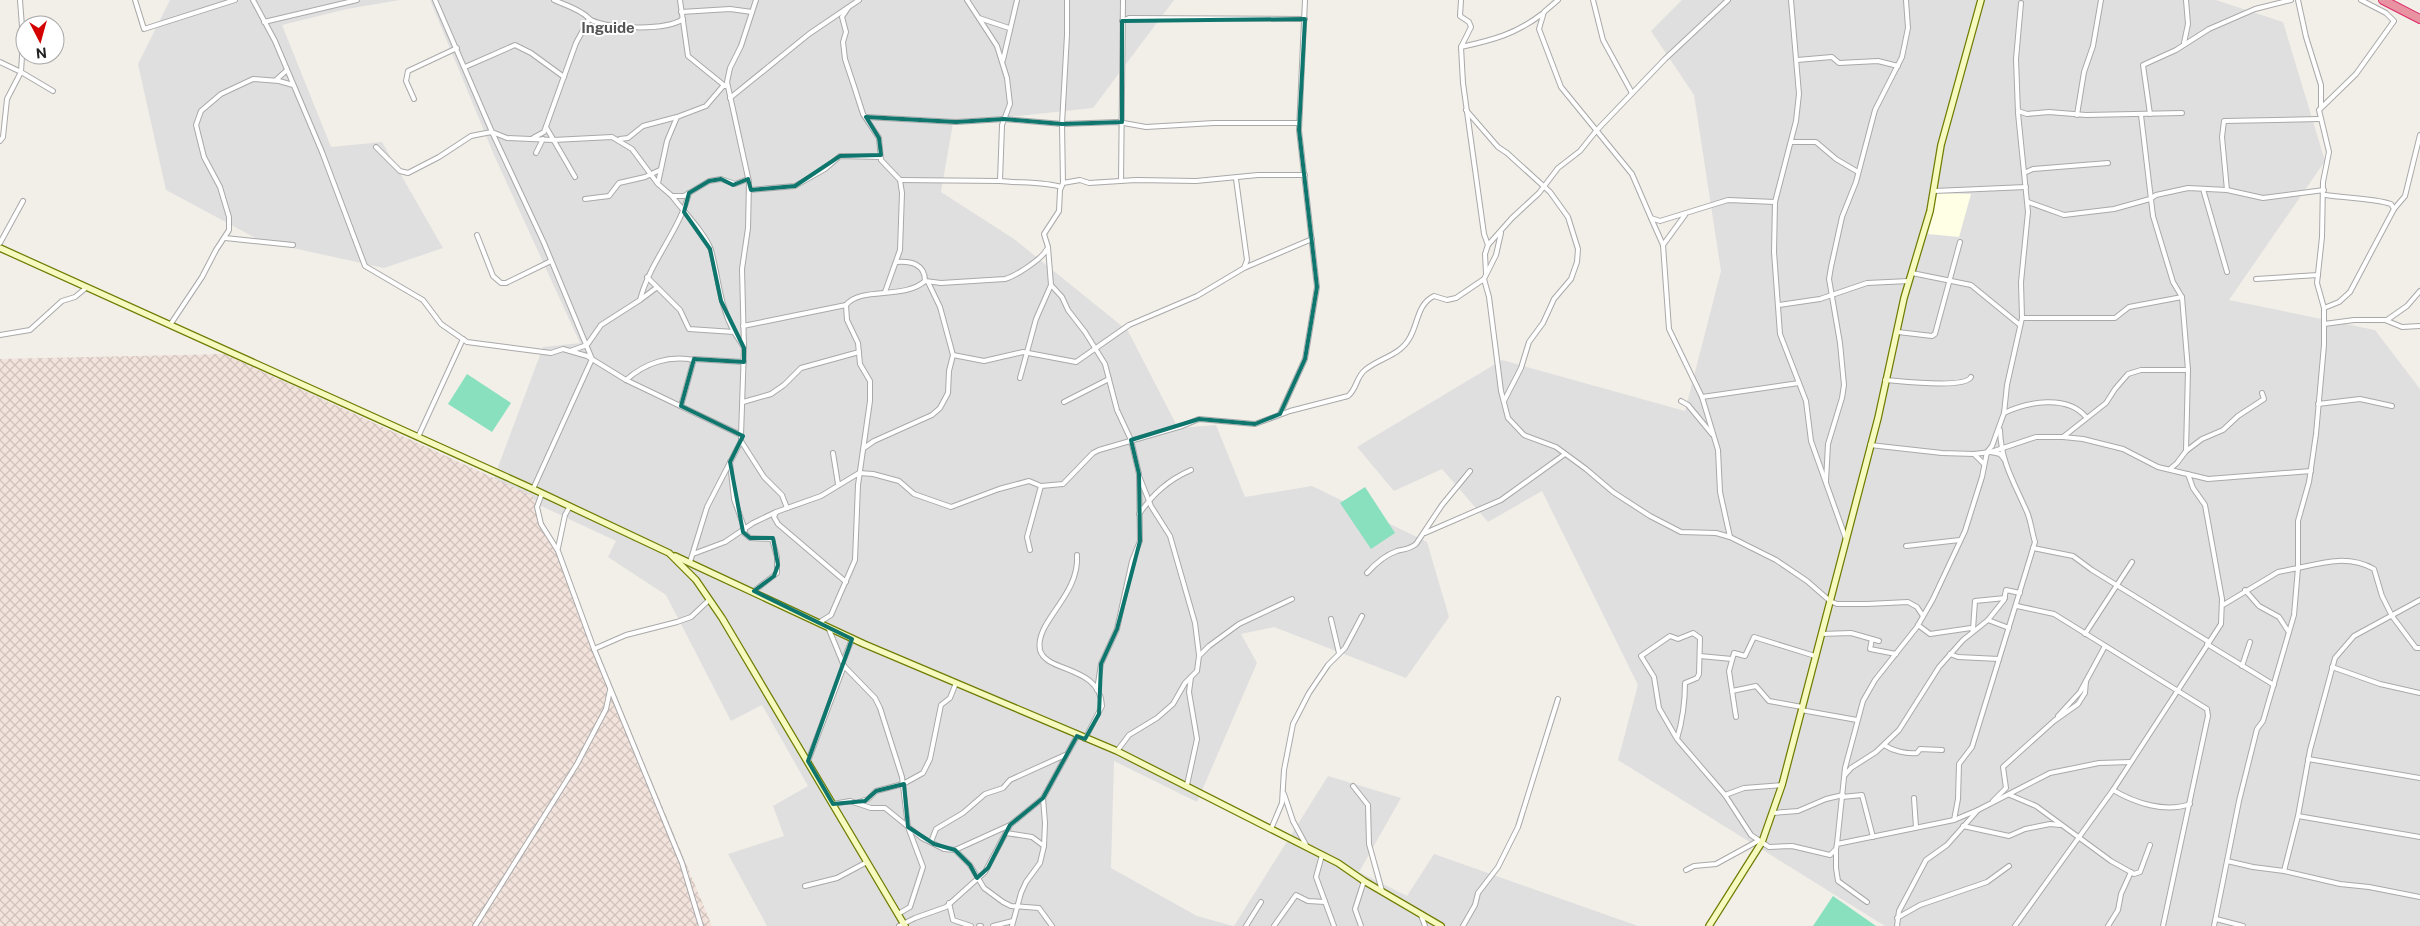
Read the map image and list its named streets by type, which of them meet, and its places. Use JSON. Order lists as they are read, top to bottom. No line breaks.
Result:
{"districts":["Inguide"],"north":"bottom"}
